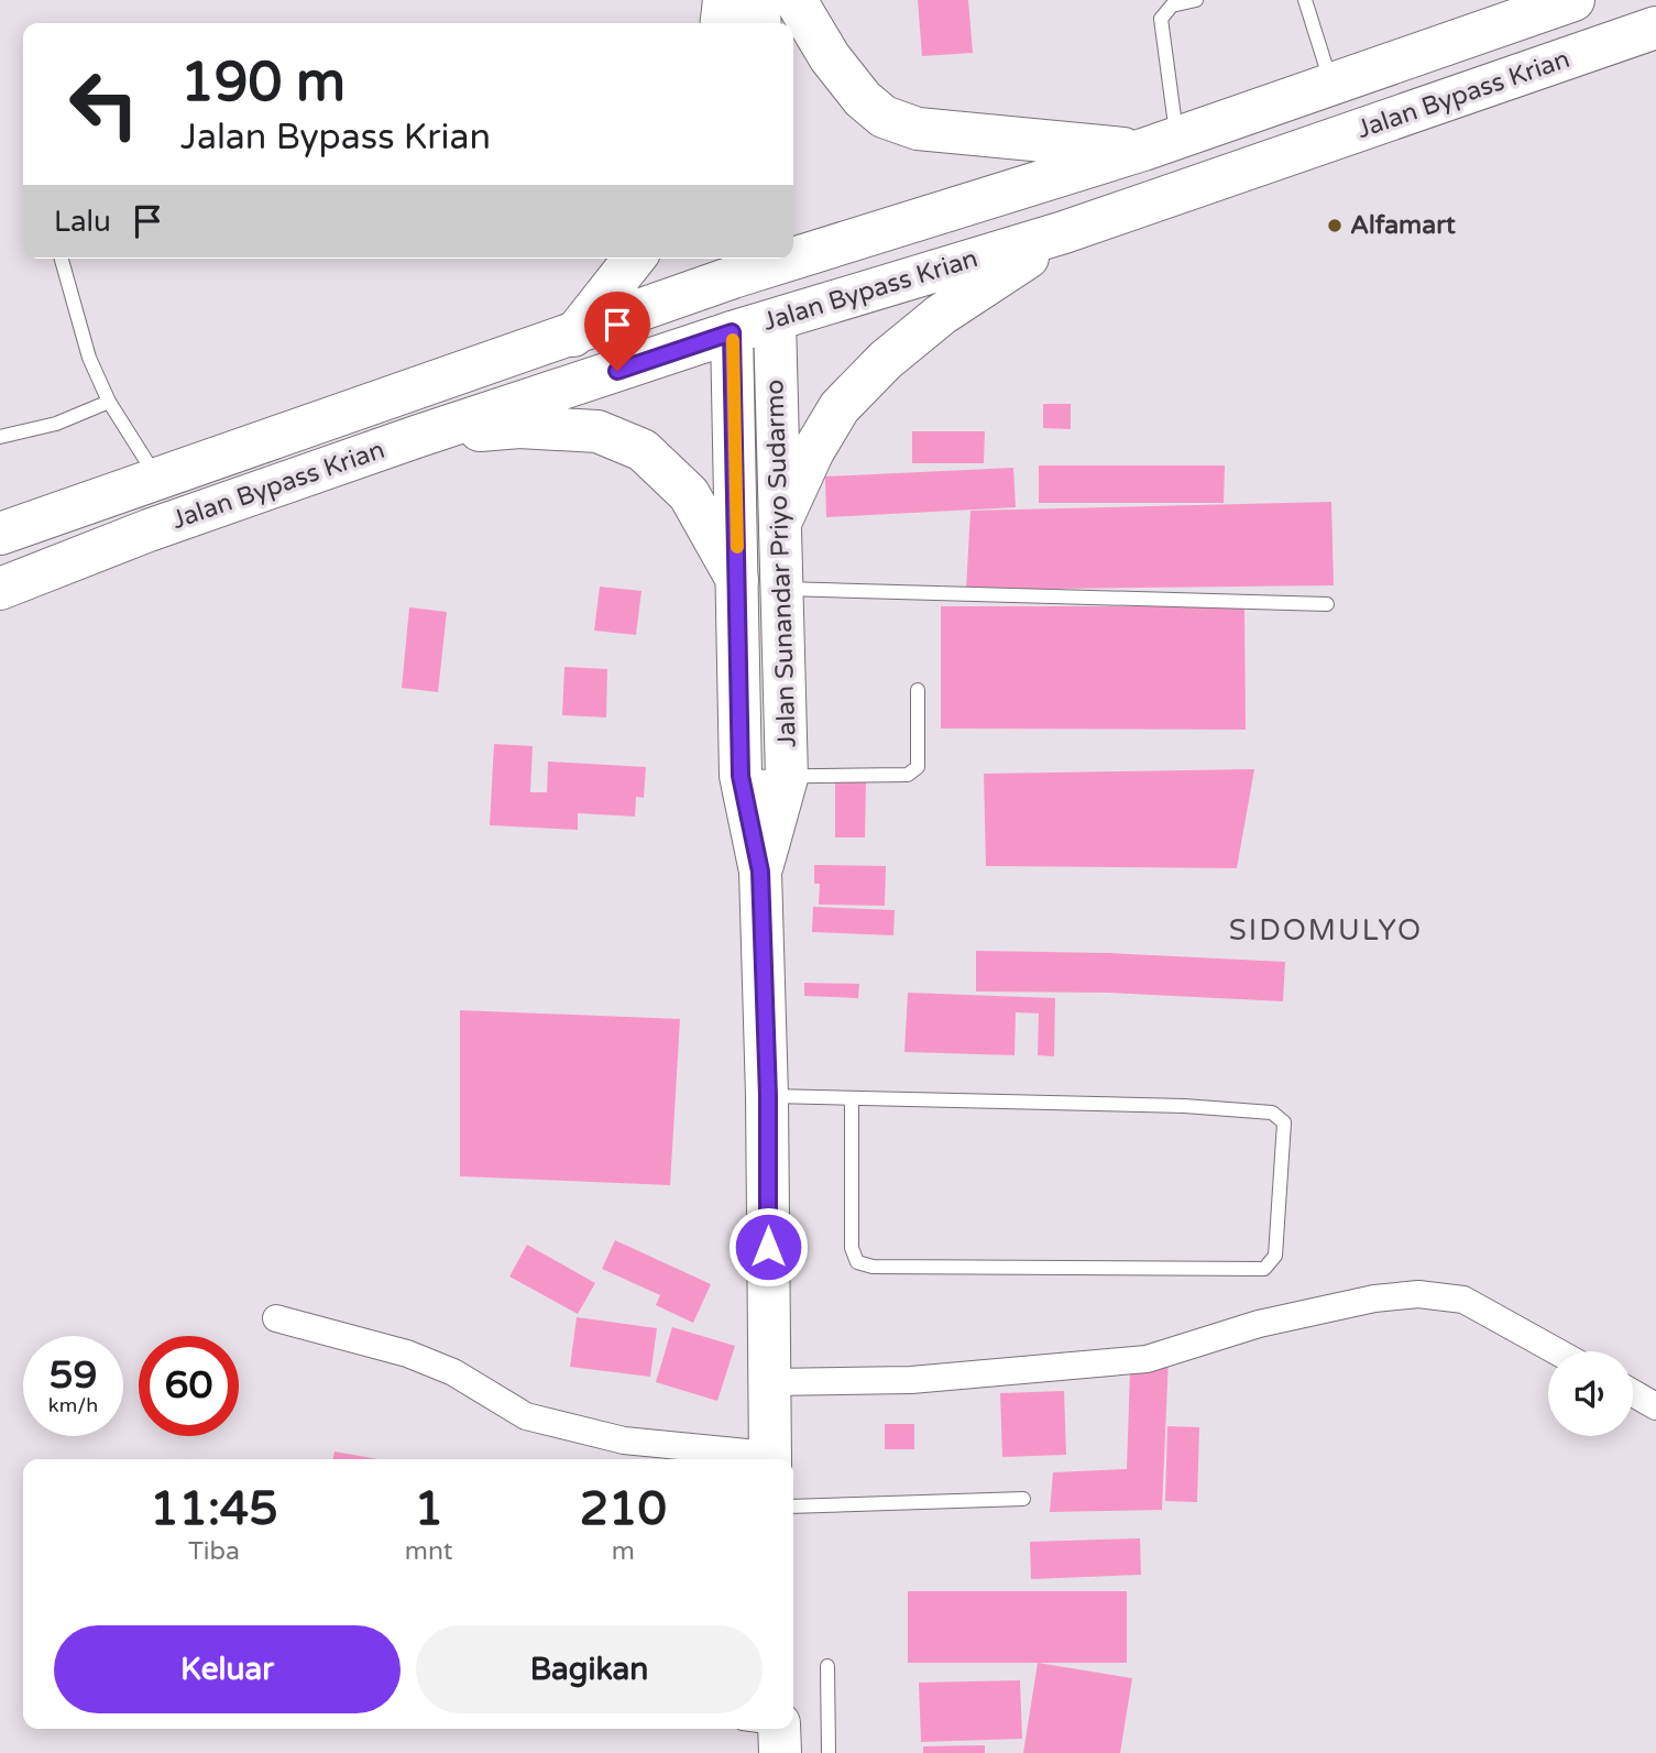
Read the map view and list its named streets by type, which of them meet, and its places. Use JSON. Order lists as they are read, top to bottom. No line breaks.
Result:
{"streets":{"main road":["Jalan Bypass Krian","Jalan Sunandar Priyo Sudarmo"]},"crossings":[["Jalan Bypass Krian","Jalan Sunandar Priyo Sudarmo"]],"districts":["SIDOMULYO"],"places":["Alfamart"],"page":{"turn":["190 m","Jalan Bypass Krian"],"then":"Lalu","speed":"59 km/h","limit":"60","eta":["11:45","Tiba","1","mnt","210","m"],"buttons":["Keluar","Bagikan"]}}
